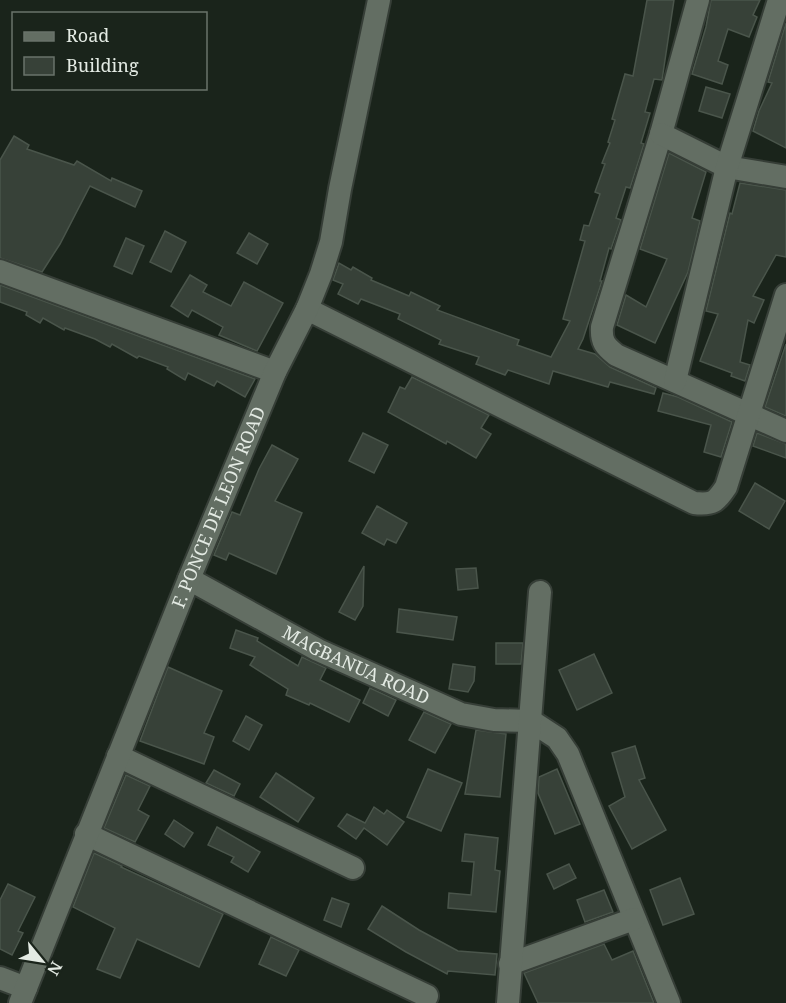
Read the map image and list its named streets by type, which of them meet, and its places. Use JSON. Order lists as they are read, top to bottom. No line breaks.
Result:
{"streets":{"street":["F. PONCE DE LEON ROAD","MAGBANUA ROAD"]},"crossings":[["F. PONCE DE LEON ROAD","MAGBANUA ROAD"]],"legend":["Road","Building"],"north":"bottom right"}
